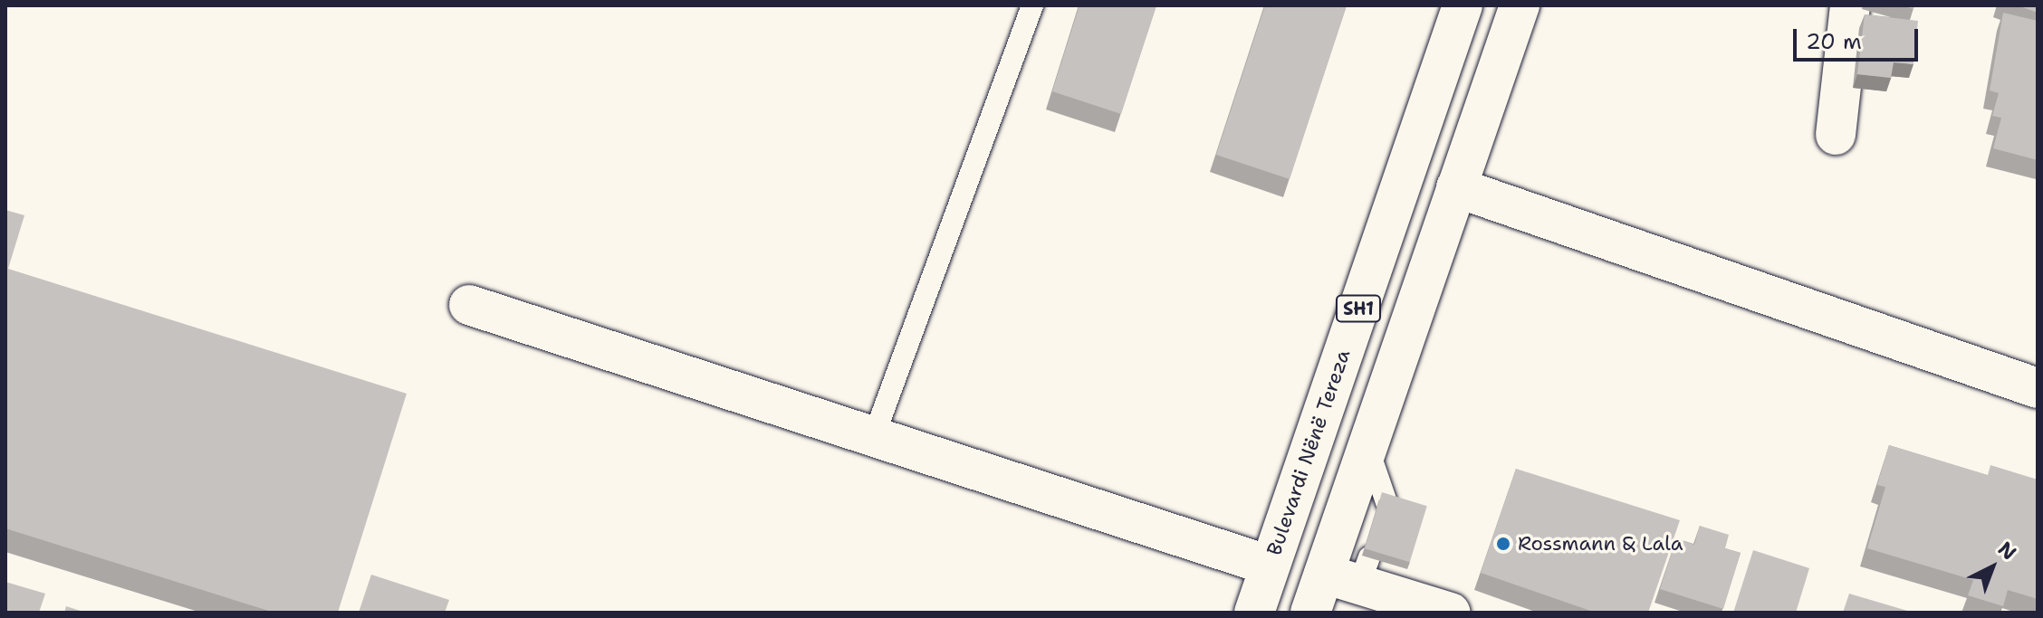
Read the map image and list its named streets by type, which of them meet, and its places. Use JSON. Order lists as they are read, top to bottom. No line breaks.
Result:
{"streets":{"street":["SH1","Bulevardi Nënë Tereza"]},"places":["Rossmann & Lala"],"scale_bar":"20 m","north":"top right"}
